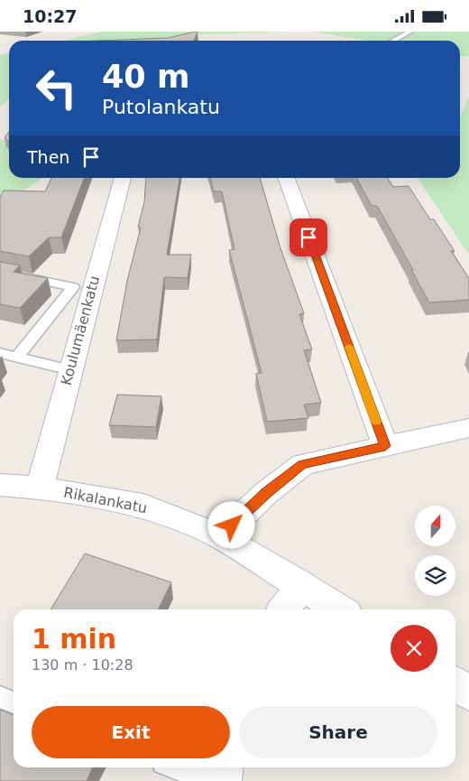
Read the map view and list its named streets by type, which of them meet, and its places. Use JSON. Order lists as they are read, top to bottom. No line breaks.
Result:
{"streets":{"street":["Koulumäenkatu","Rikalankatu"]},"crossings":[["Koulumäenkatu","Rikalankatu"]],"north":"top","page":{"status":"10:27","turn":["40 m","Putolankatu"],"then":"Then","heading":["1 min","130 m · 10:28"],"buttons":["Exit","Share"]}}
